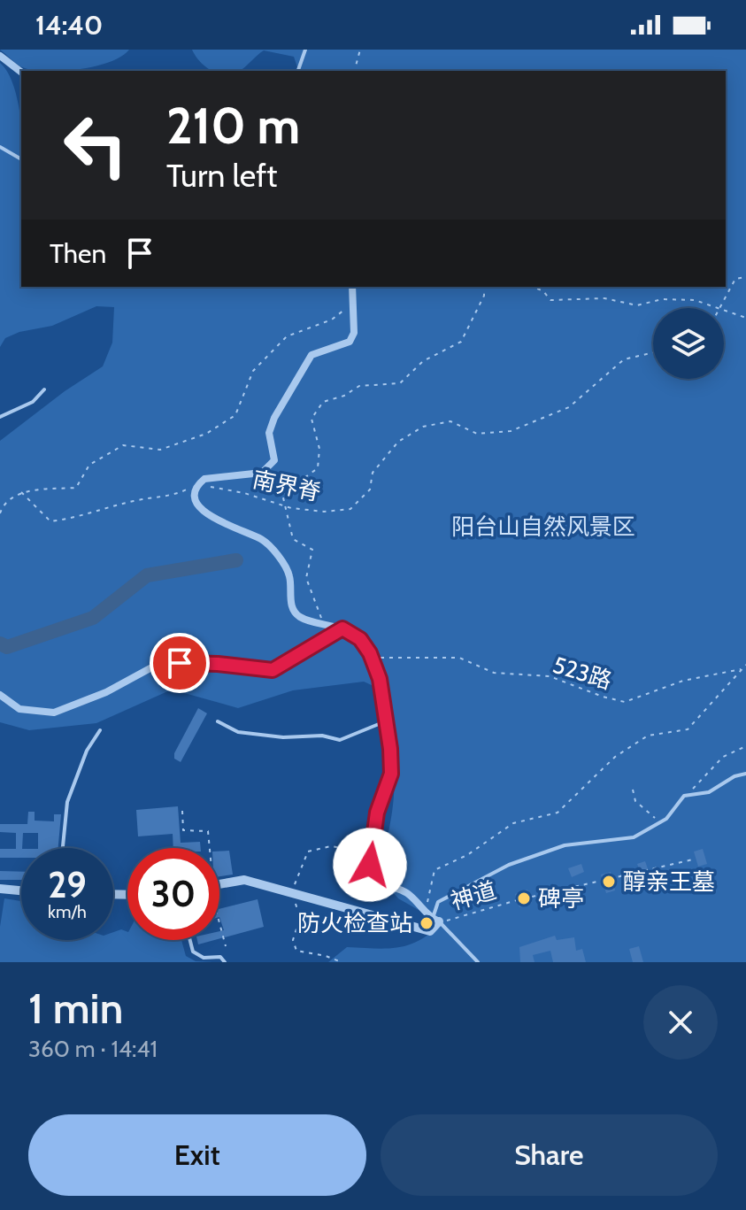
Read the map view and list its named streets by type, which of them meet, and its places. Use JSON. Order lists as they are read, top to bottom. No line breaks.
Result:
{"streets":{"path":["南界脊","523路","神道"]},"parks":["阳台山自然风景区"],"places":["醇亲王墓","碑亭","防火检查站"],"page":{"status":"14:40","turn":["210 m","Turn left"],"then":"Then","speed":"29 km/h","limit":"30","heading":["1 min","360 m · 14:41"],"buttons":["Exit","Share"]}}
